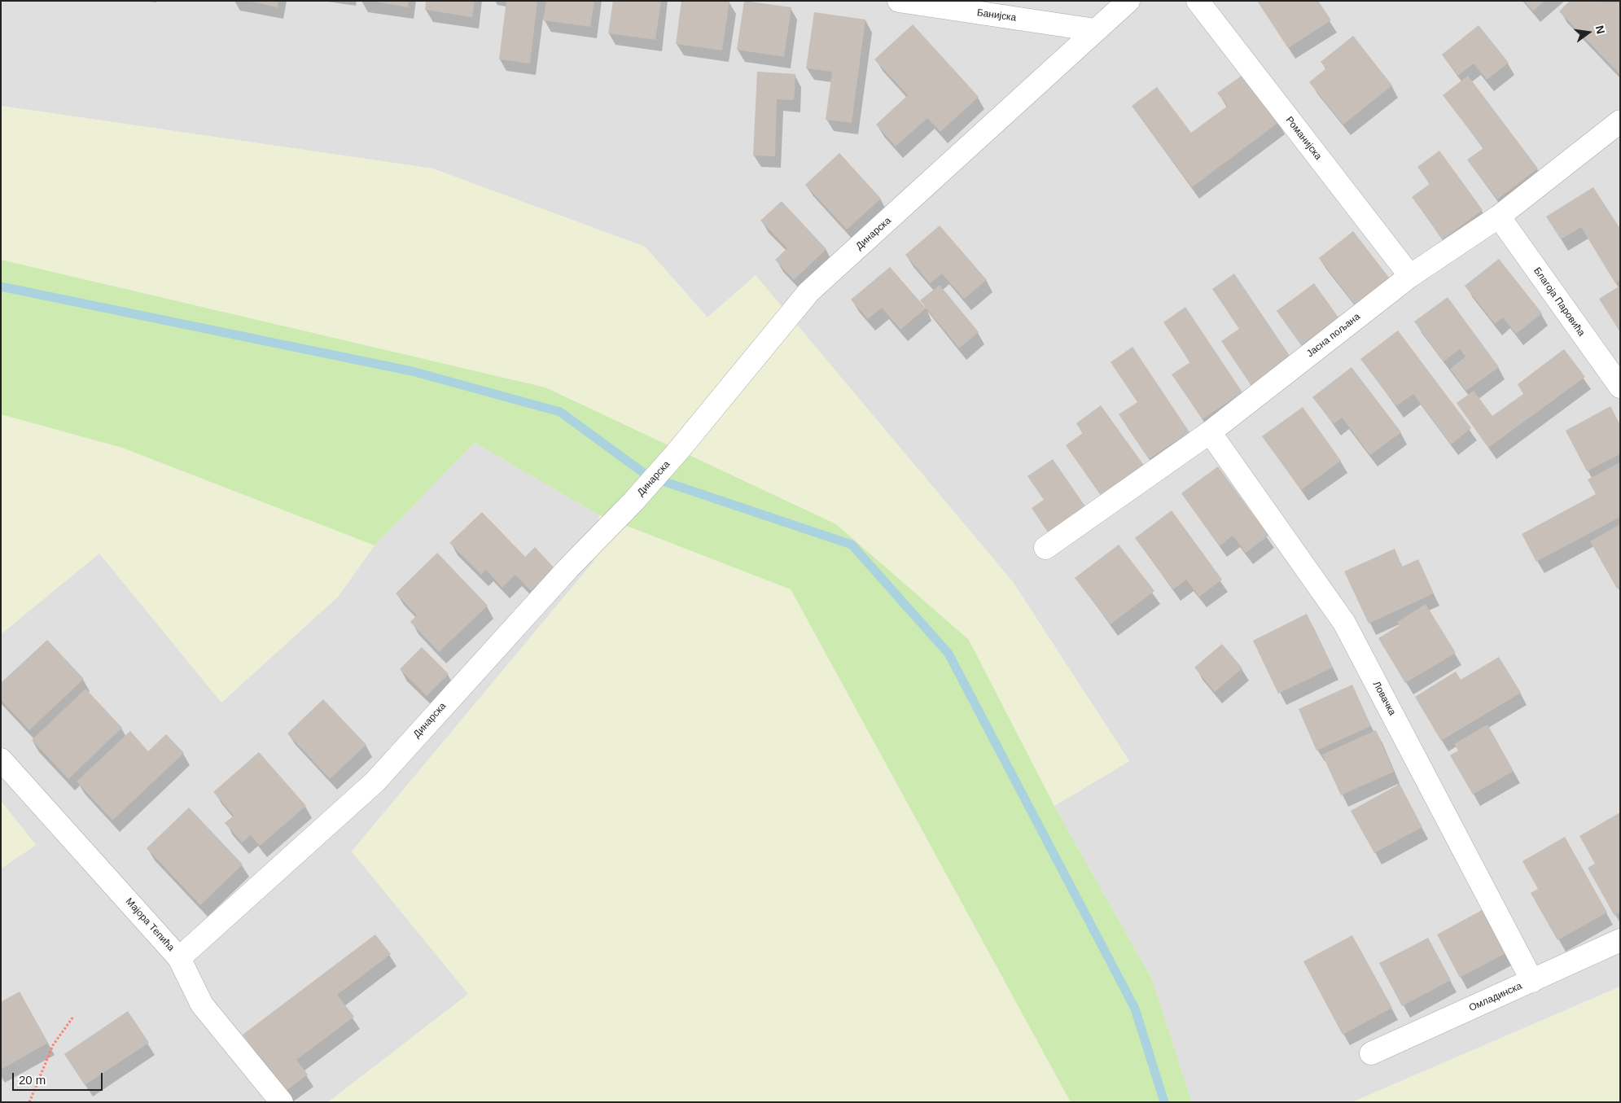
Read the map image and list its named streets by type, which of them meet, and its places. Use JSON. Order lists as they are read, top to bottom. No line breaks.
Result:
{"streets":{"street":["Банијска","Романијска","Динарска","Благоја Паровића","Јасна пољана","Ловачка","Мајора Тепића","Омладинска"]},"crossings":[["Банијска","Динарска"],["Романијска","Јасна пољана"],["Динарска","Мајора Тепића"],["Благоја Паровића","Јасна пољана"],["Јасна пољана","Ловачка"],["Ловачка","Омладинска"]],"scale_bar":"20 m","north":"right"}
